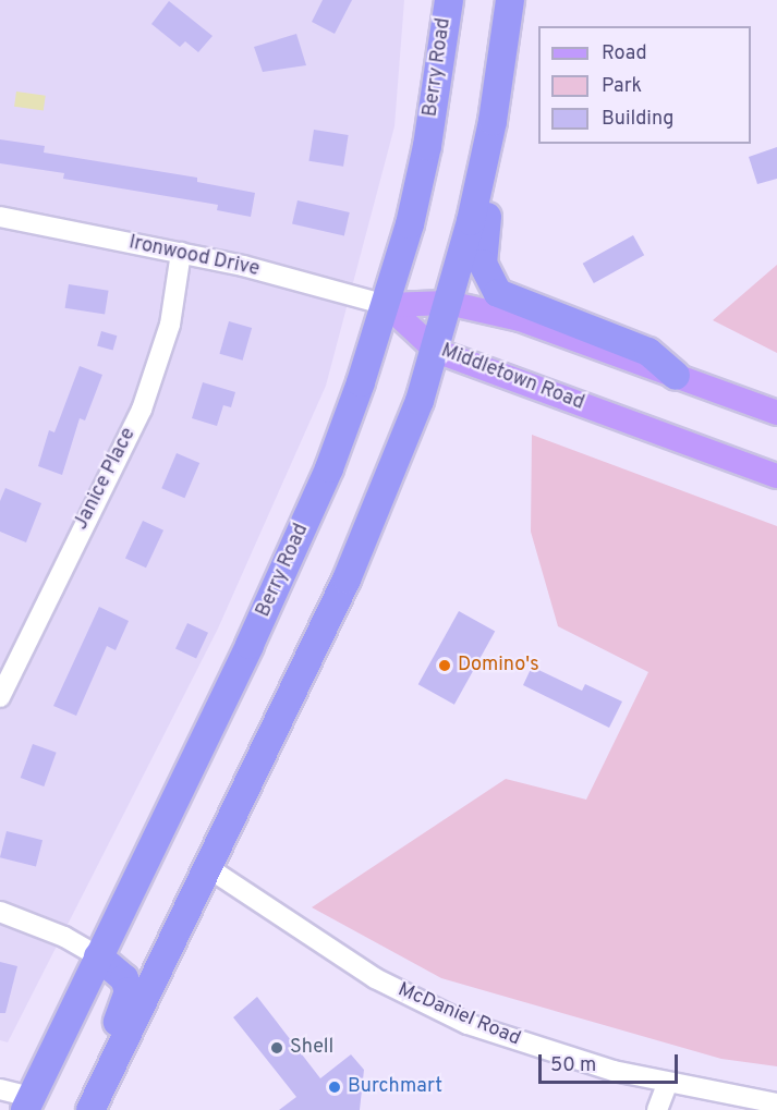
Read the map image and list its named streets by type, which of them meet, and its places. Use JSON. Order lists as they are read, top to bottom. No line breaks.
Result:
{"streets":{"highway":["Berry Road"],"main road":["Middletown Road"],"street":["Ironwood Drive","Janice Place","McDaniel Road"]},"crossings":[["Berry Road","Ironwood Drive"],["Berry Road","Middletown Road"],["Ironwood Drive","Middletown Road"],["Ironwood Drive","Janice Place"]],"places":["Domino's","Shell","Burchmart"],"legend":["Road","Park","Building"],"scale_bar":"50 m"}
